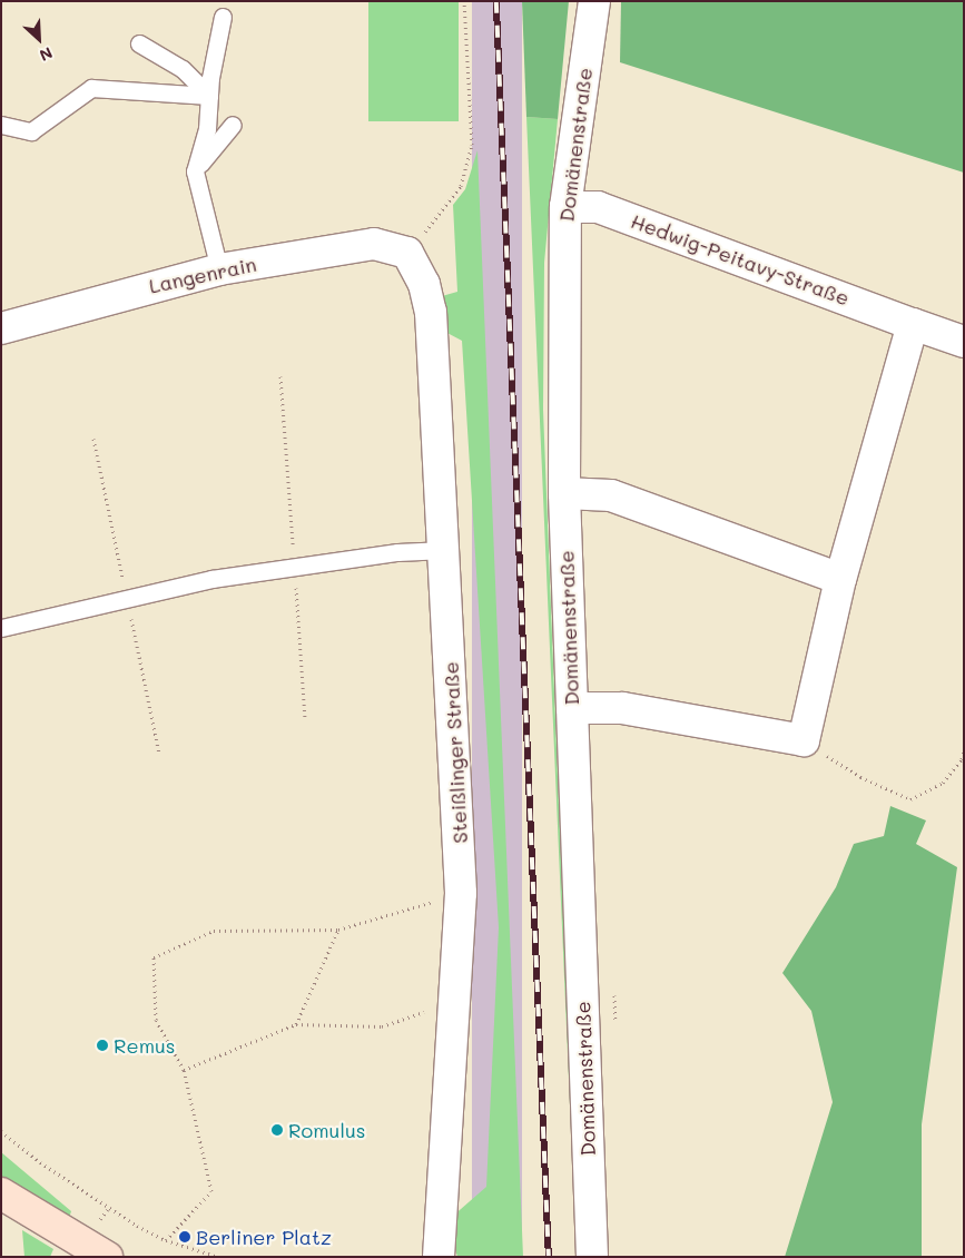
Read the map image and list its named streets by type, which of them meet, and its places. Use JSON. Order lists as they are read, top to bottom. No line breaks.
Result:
{"streets":{"street":["Domänenstraße","Hedwig-Peitavy-Straße","Langenrain","Steißlinger Straße"]},"crossings":[["Domänenstraße","Hedwig-Peitavy-Straße"],["Langenrain","Steißlinger Straße"]],"places":["Remus","Romulus","Berliner Platz"],"north":"bottom right"}
